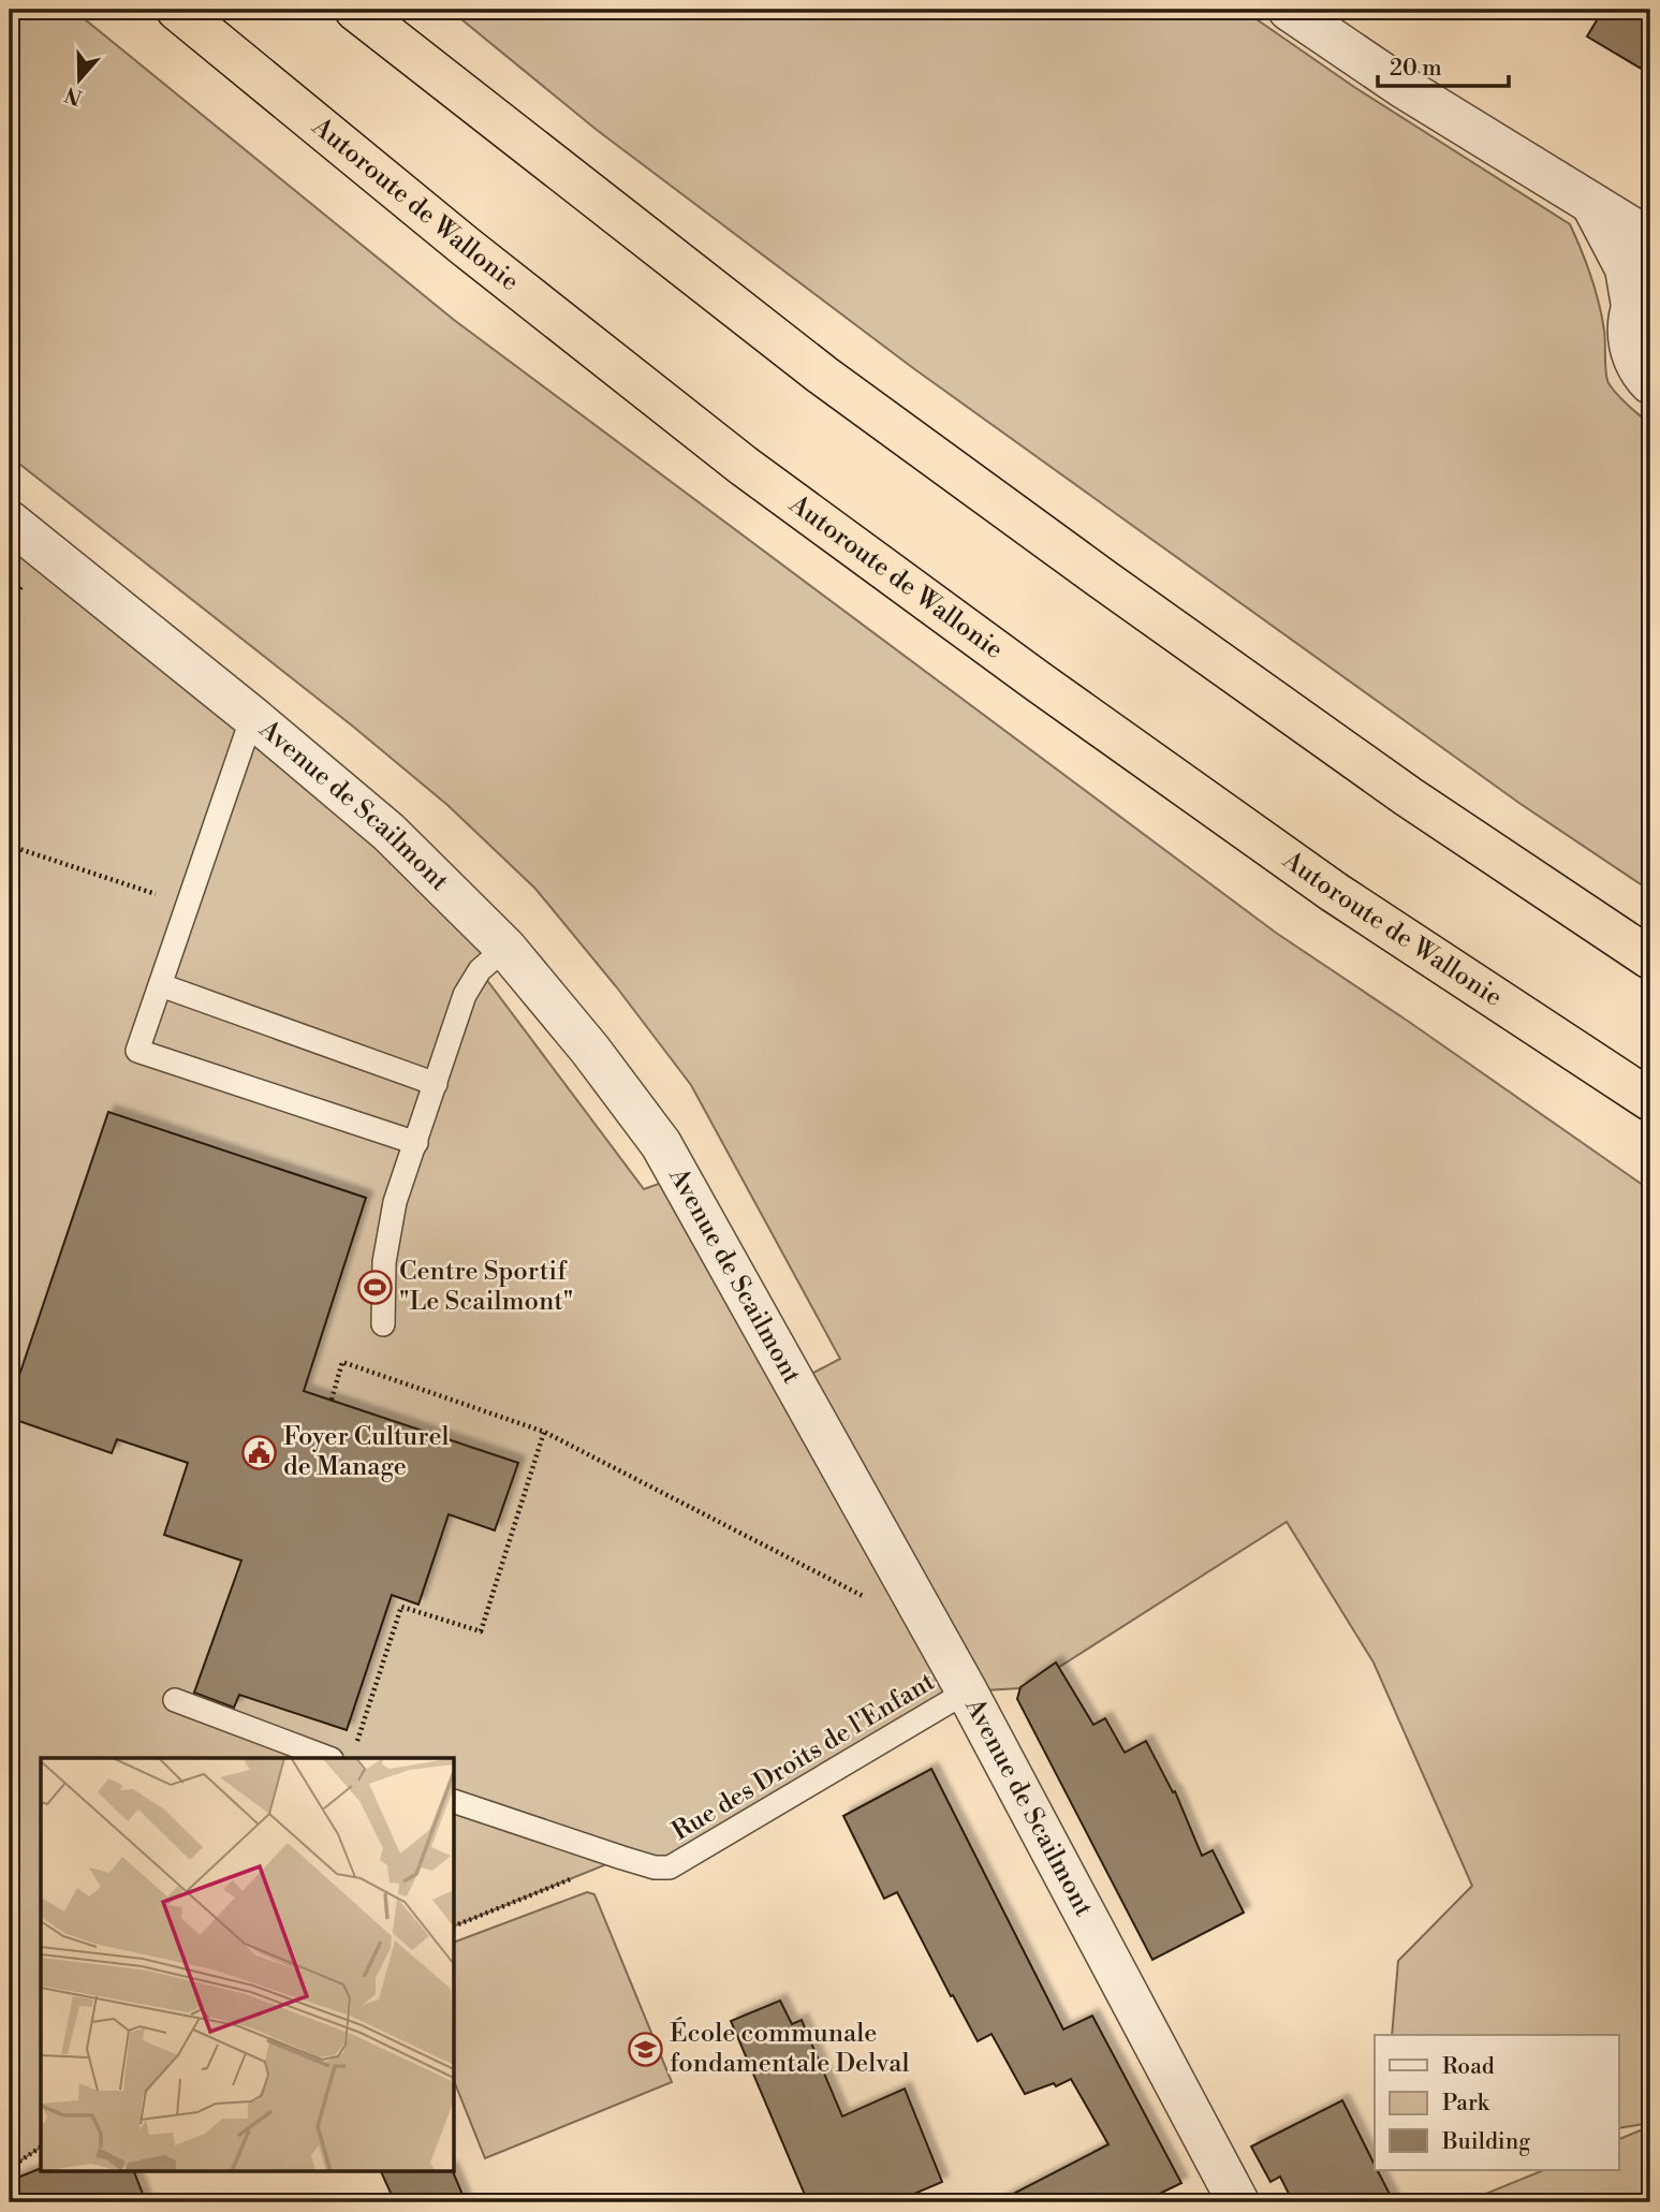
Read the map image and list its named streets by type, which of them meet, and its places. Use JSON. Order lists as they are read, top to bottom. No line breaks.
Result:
{"streets":{"highway":["Autoroute de Wallonie"],"street":["Avenue de Scailmont"],"lane":["Rue des Droits de l'Enfant"]},"crossings":[["Avenue de Scailmont","Rue des Droits de l'Enfant"]],"places":{"sports":["Centre Sportif \"Le Scailmont\""],"public building":["Foyer Culturel de Manage"],"school or university":["École communale fondamentale Delval"]},"legend":["Road","Park","Building"],"scale_bar":"20 m","north":"bottom"}
